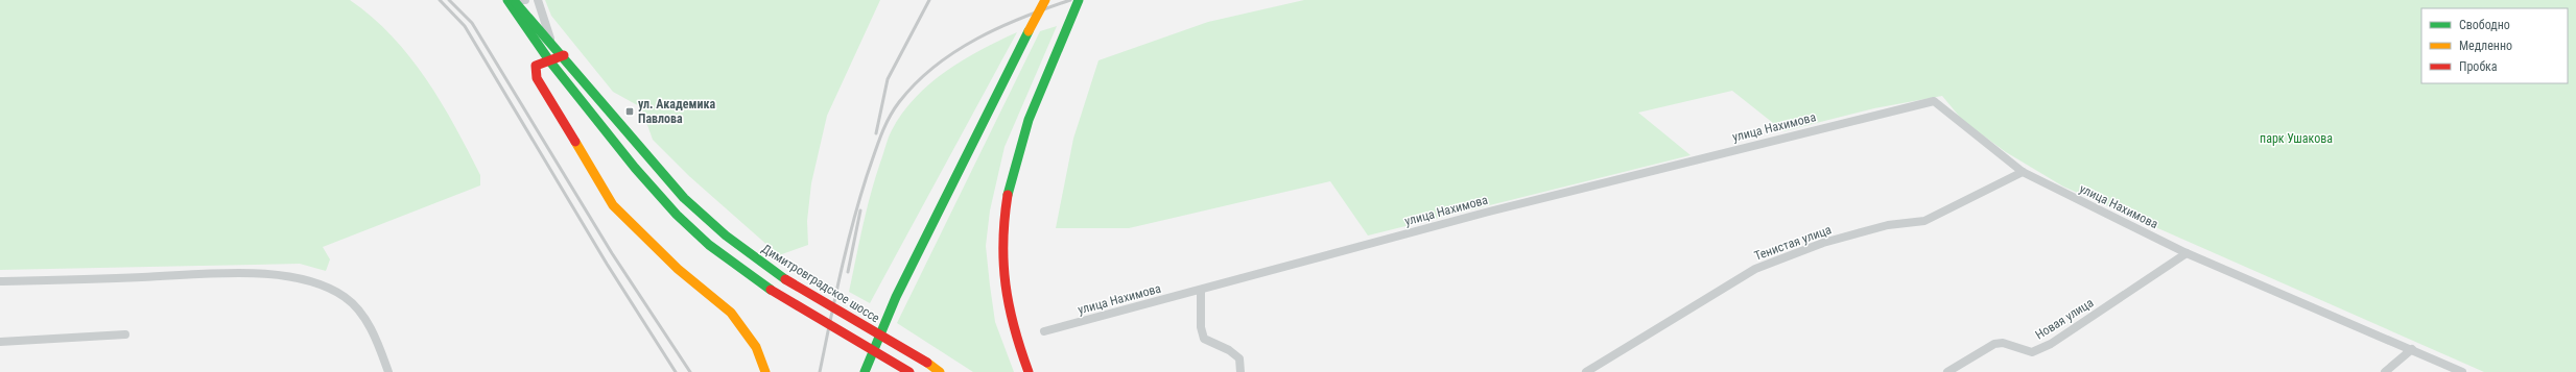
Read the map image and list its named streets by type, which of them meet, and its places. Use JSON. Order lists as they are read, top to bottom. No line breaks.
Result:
{"streets":{"main road":["Димитровградское шоссе"],"street":["улица Нахимова","Тенистая улица","Новая улица"]},"crossings":[["улица Нахимова","Тенистая улица"],["улица Нахимова","Новая улица"]],"parks":["парк Ушакова"],"places":{"transit":["ул. Академика Павлова"]},"legend":["Свободно","Медленно","Пробка"]}
